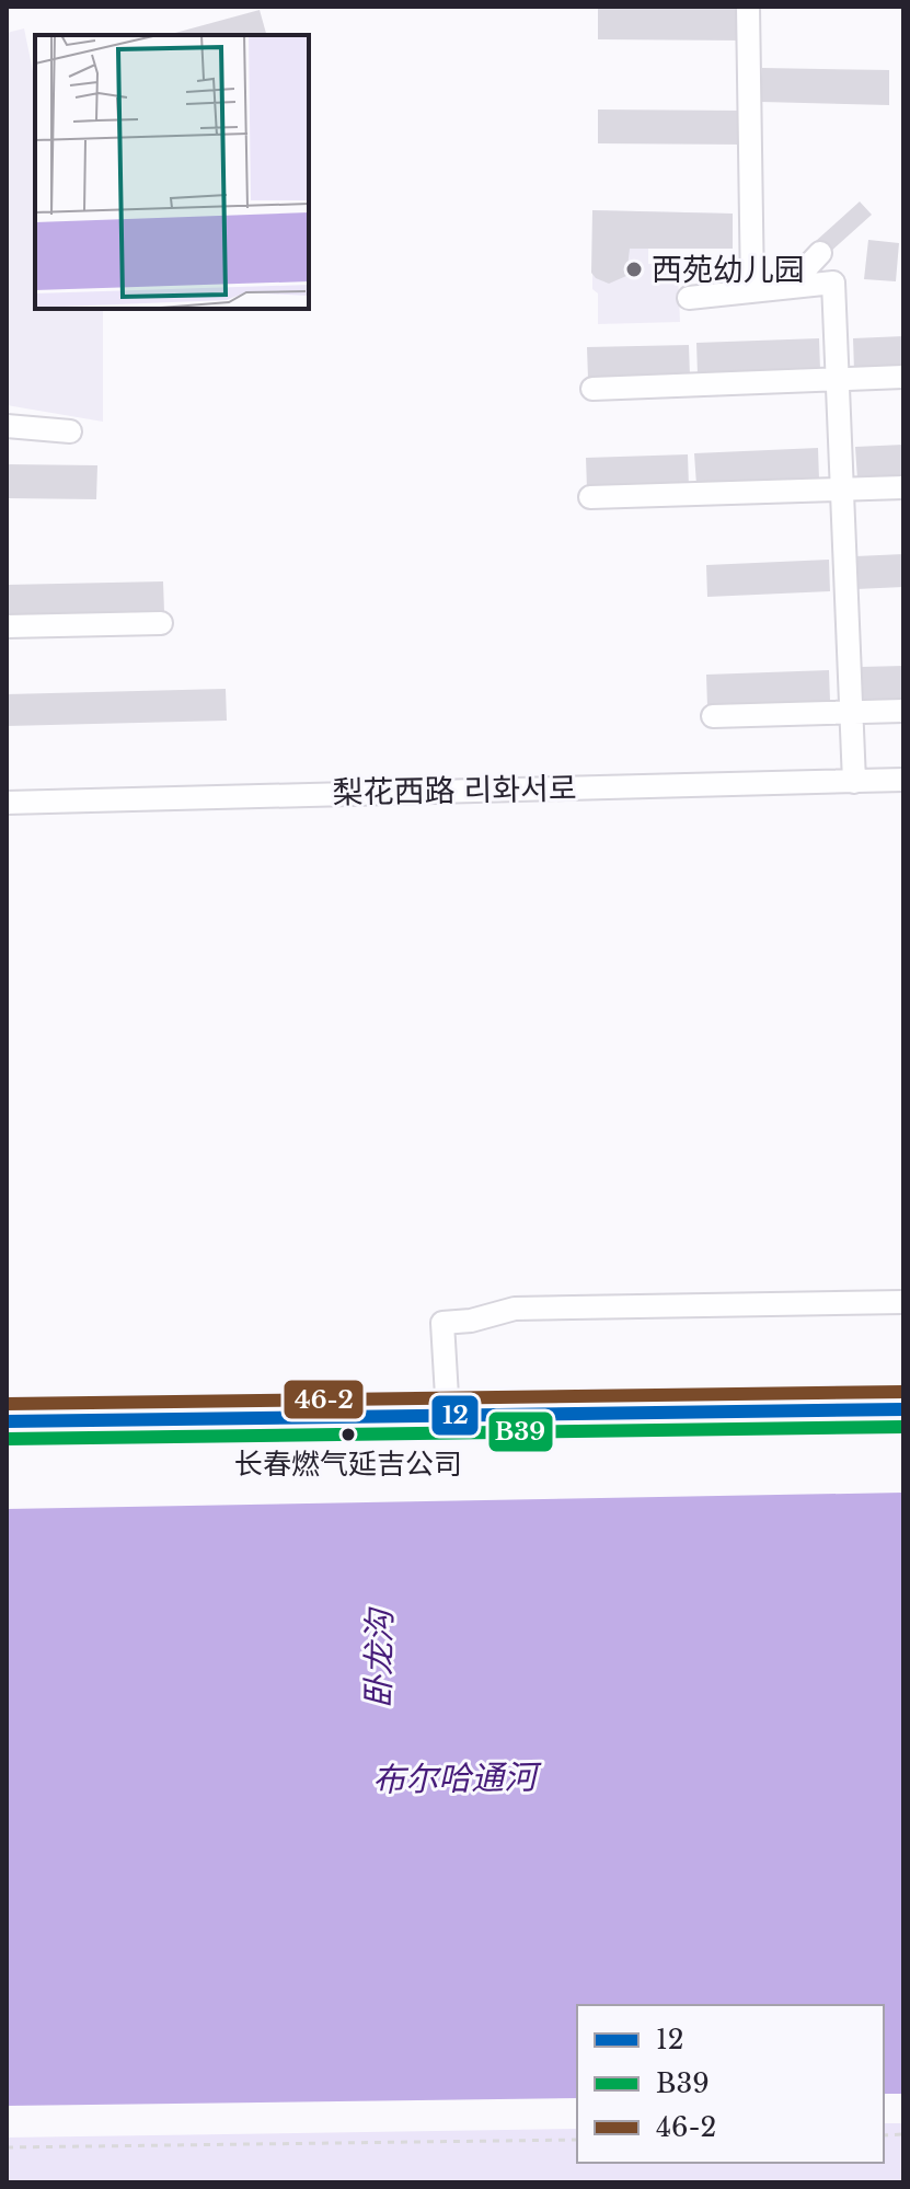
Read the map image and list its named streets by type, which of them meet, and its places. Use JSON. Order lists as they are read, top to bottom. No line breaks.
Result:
{"streets":{"street":["梨花西路 리화서로"]},"water":["卧龙沟","布尔哈通河"],"places":["西苑幼儿园","长春燃气延吉公司"],"lines":["transit line 46-2","transit line 12","transit line B39"],"legend":["12","B39","46-2"]}
